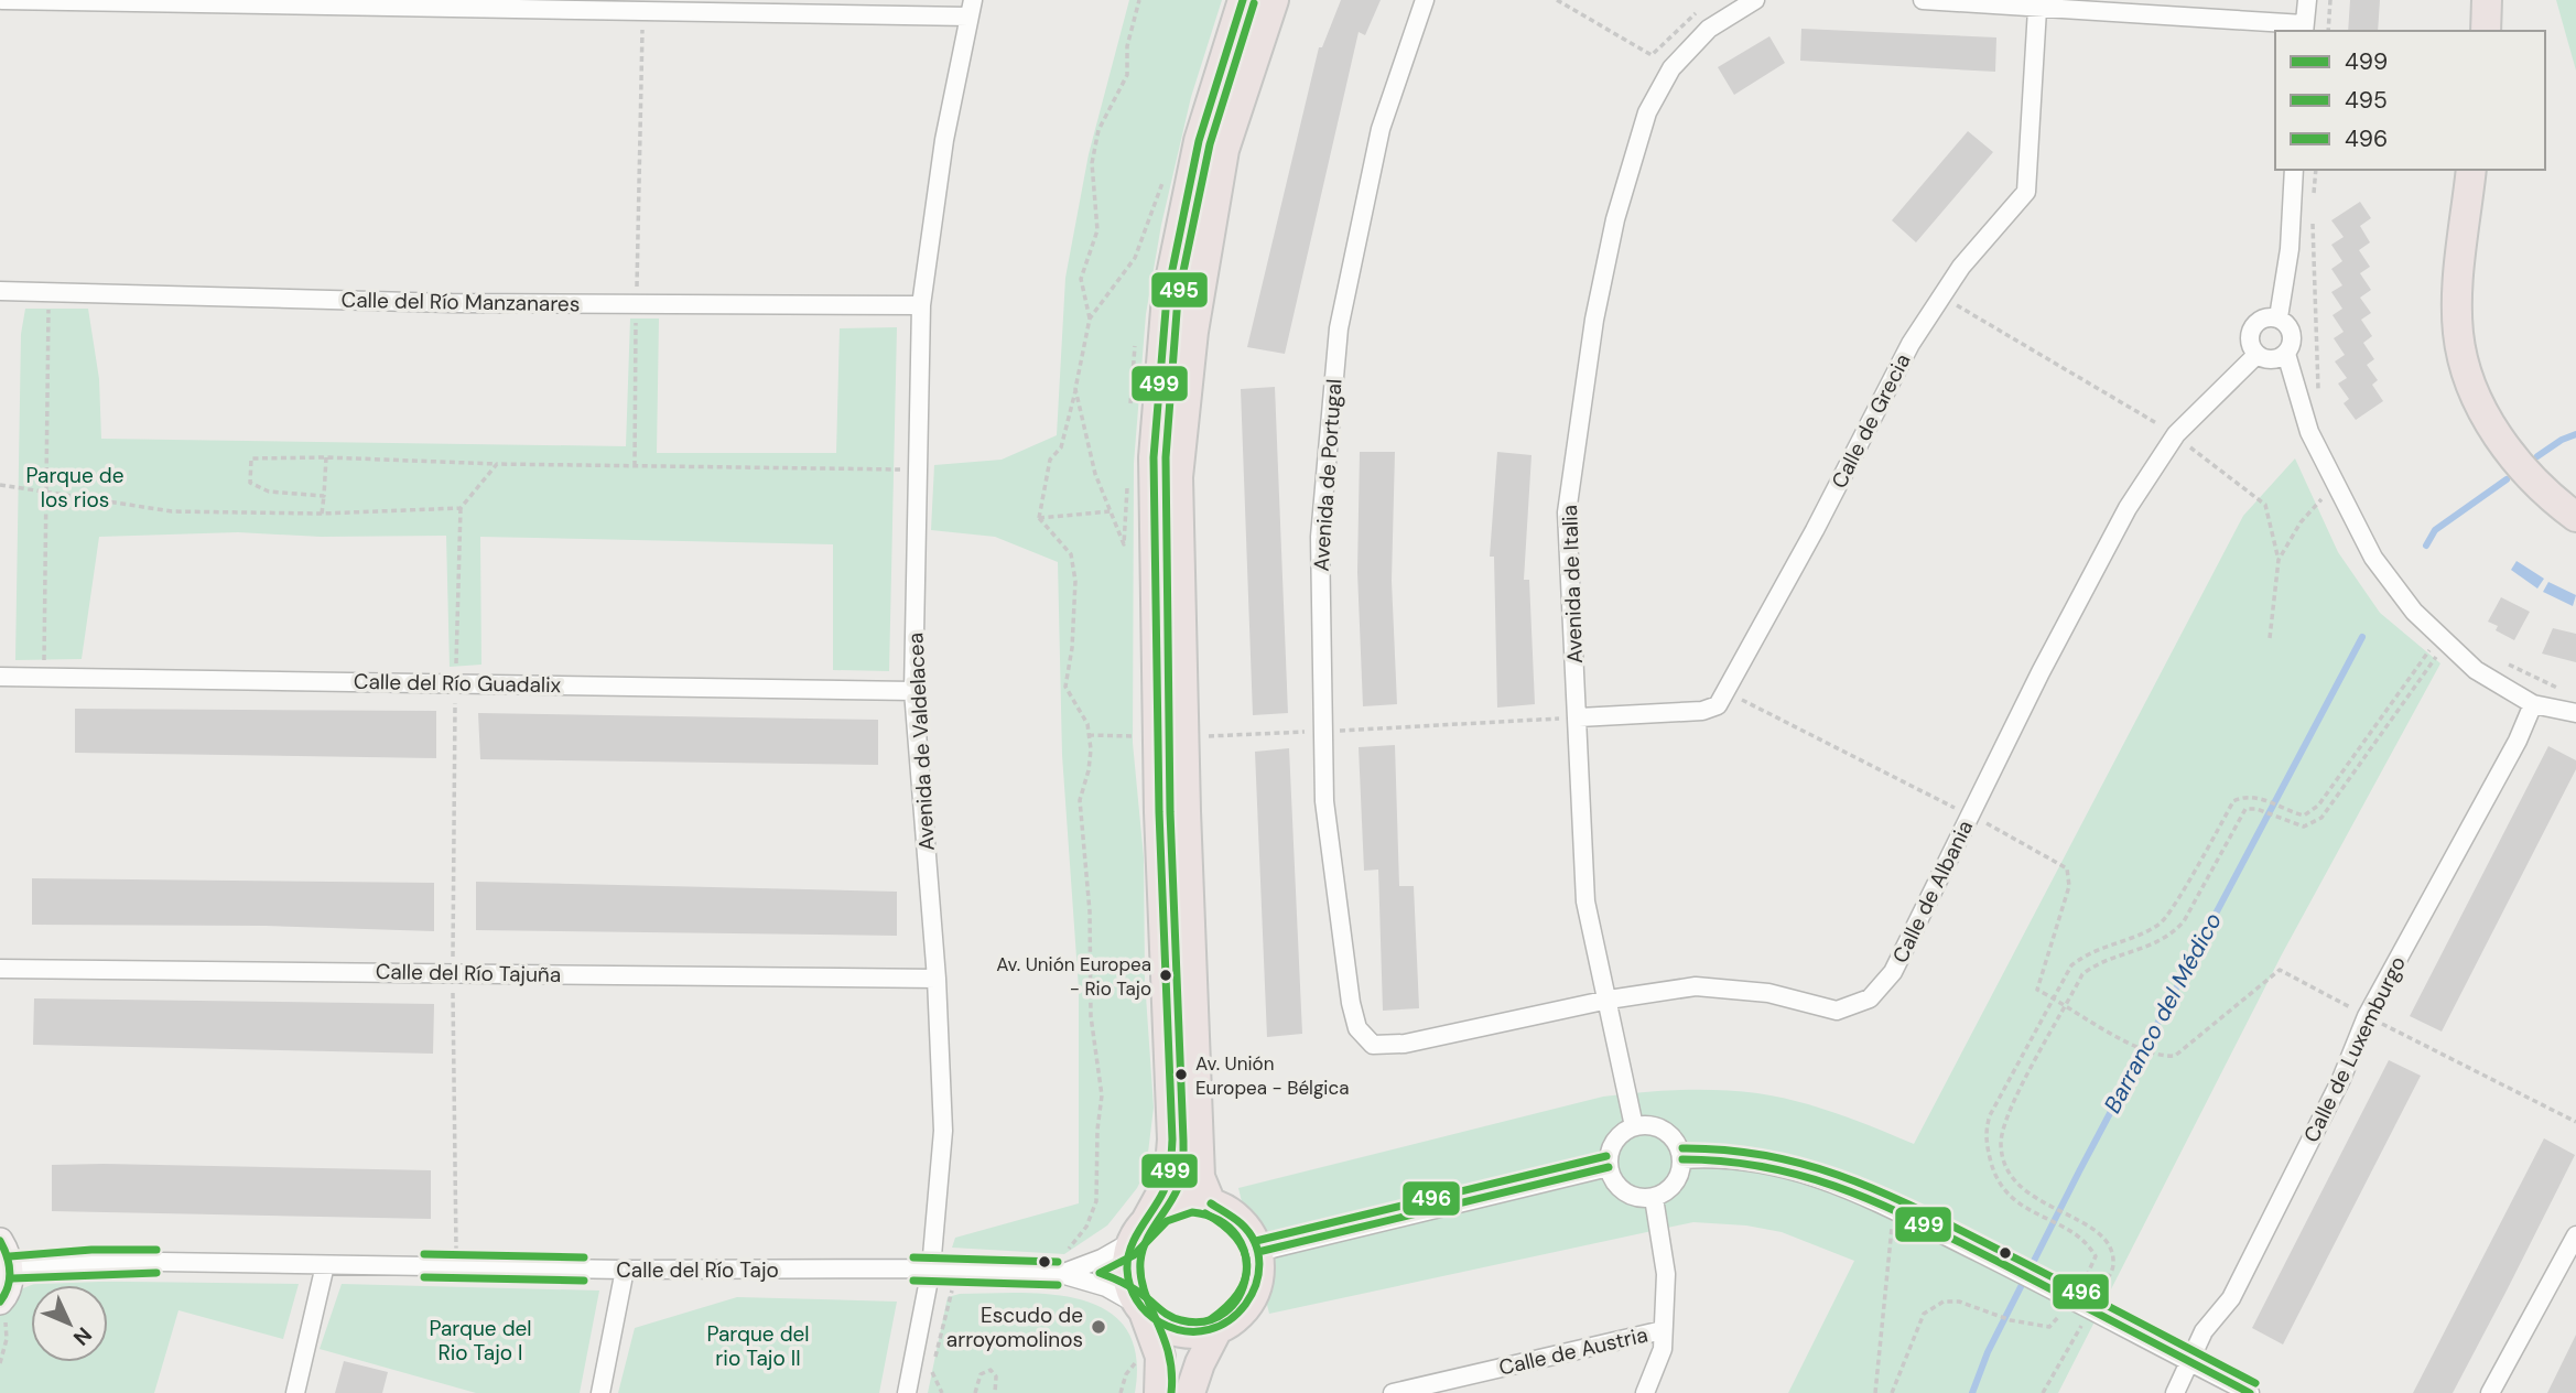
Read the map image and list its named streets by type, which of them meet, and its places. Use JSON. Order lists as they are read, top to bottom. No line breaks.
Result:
{"streets":{"street":["Calle del Río Manzanares","Calle de Grecia","Avenida de Portugal","Avenida de Italia","Calle del Río Guadalix","Avenida de Valdelacea","Calle de Albania","Calle del Río Tajuña","Calle de Luxemburgo","Calle del Río Tajo","Calle de Austria"]},"crossings":[["Calle del Río Manzanares","Avenida de Valdelacea"],["Calle de Grecia","Avenida de Italia"],["Avenida de Portugal","Calle de Albania"],["Avenida de Italia","Calle de Albania"],["Calle del Río Guadalix","Avenida de Valdelacea"],["Avenida de Valdelacea","Calle del Río Tajuña"],["Avenida de Valdelacea","Calle del Río Tajo"]],"water":["Barranco del Médico"],"parks":["Parque de los rios","Parque del Rio Tajo I","Parque del rio Tajo II"],"places":["Av. Unión Europea - Rio Tajo","Av. Unión Europea - Bélgica","Escudo de arroyomolinos"],"lines":["transit line 499","transit line 495","transit line 496"],"legend":["499","495","496"],"north":"bottom right"}
